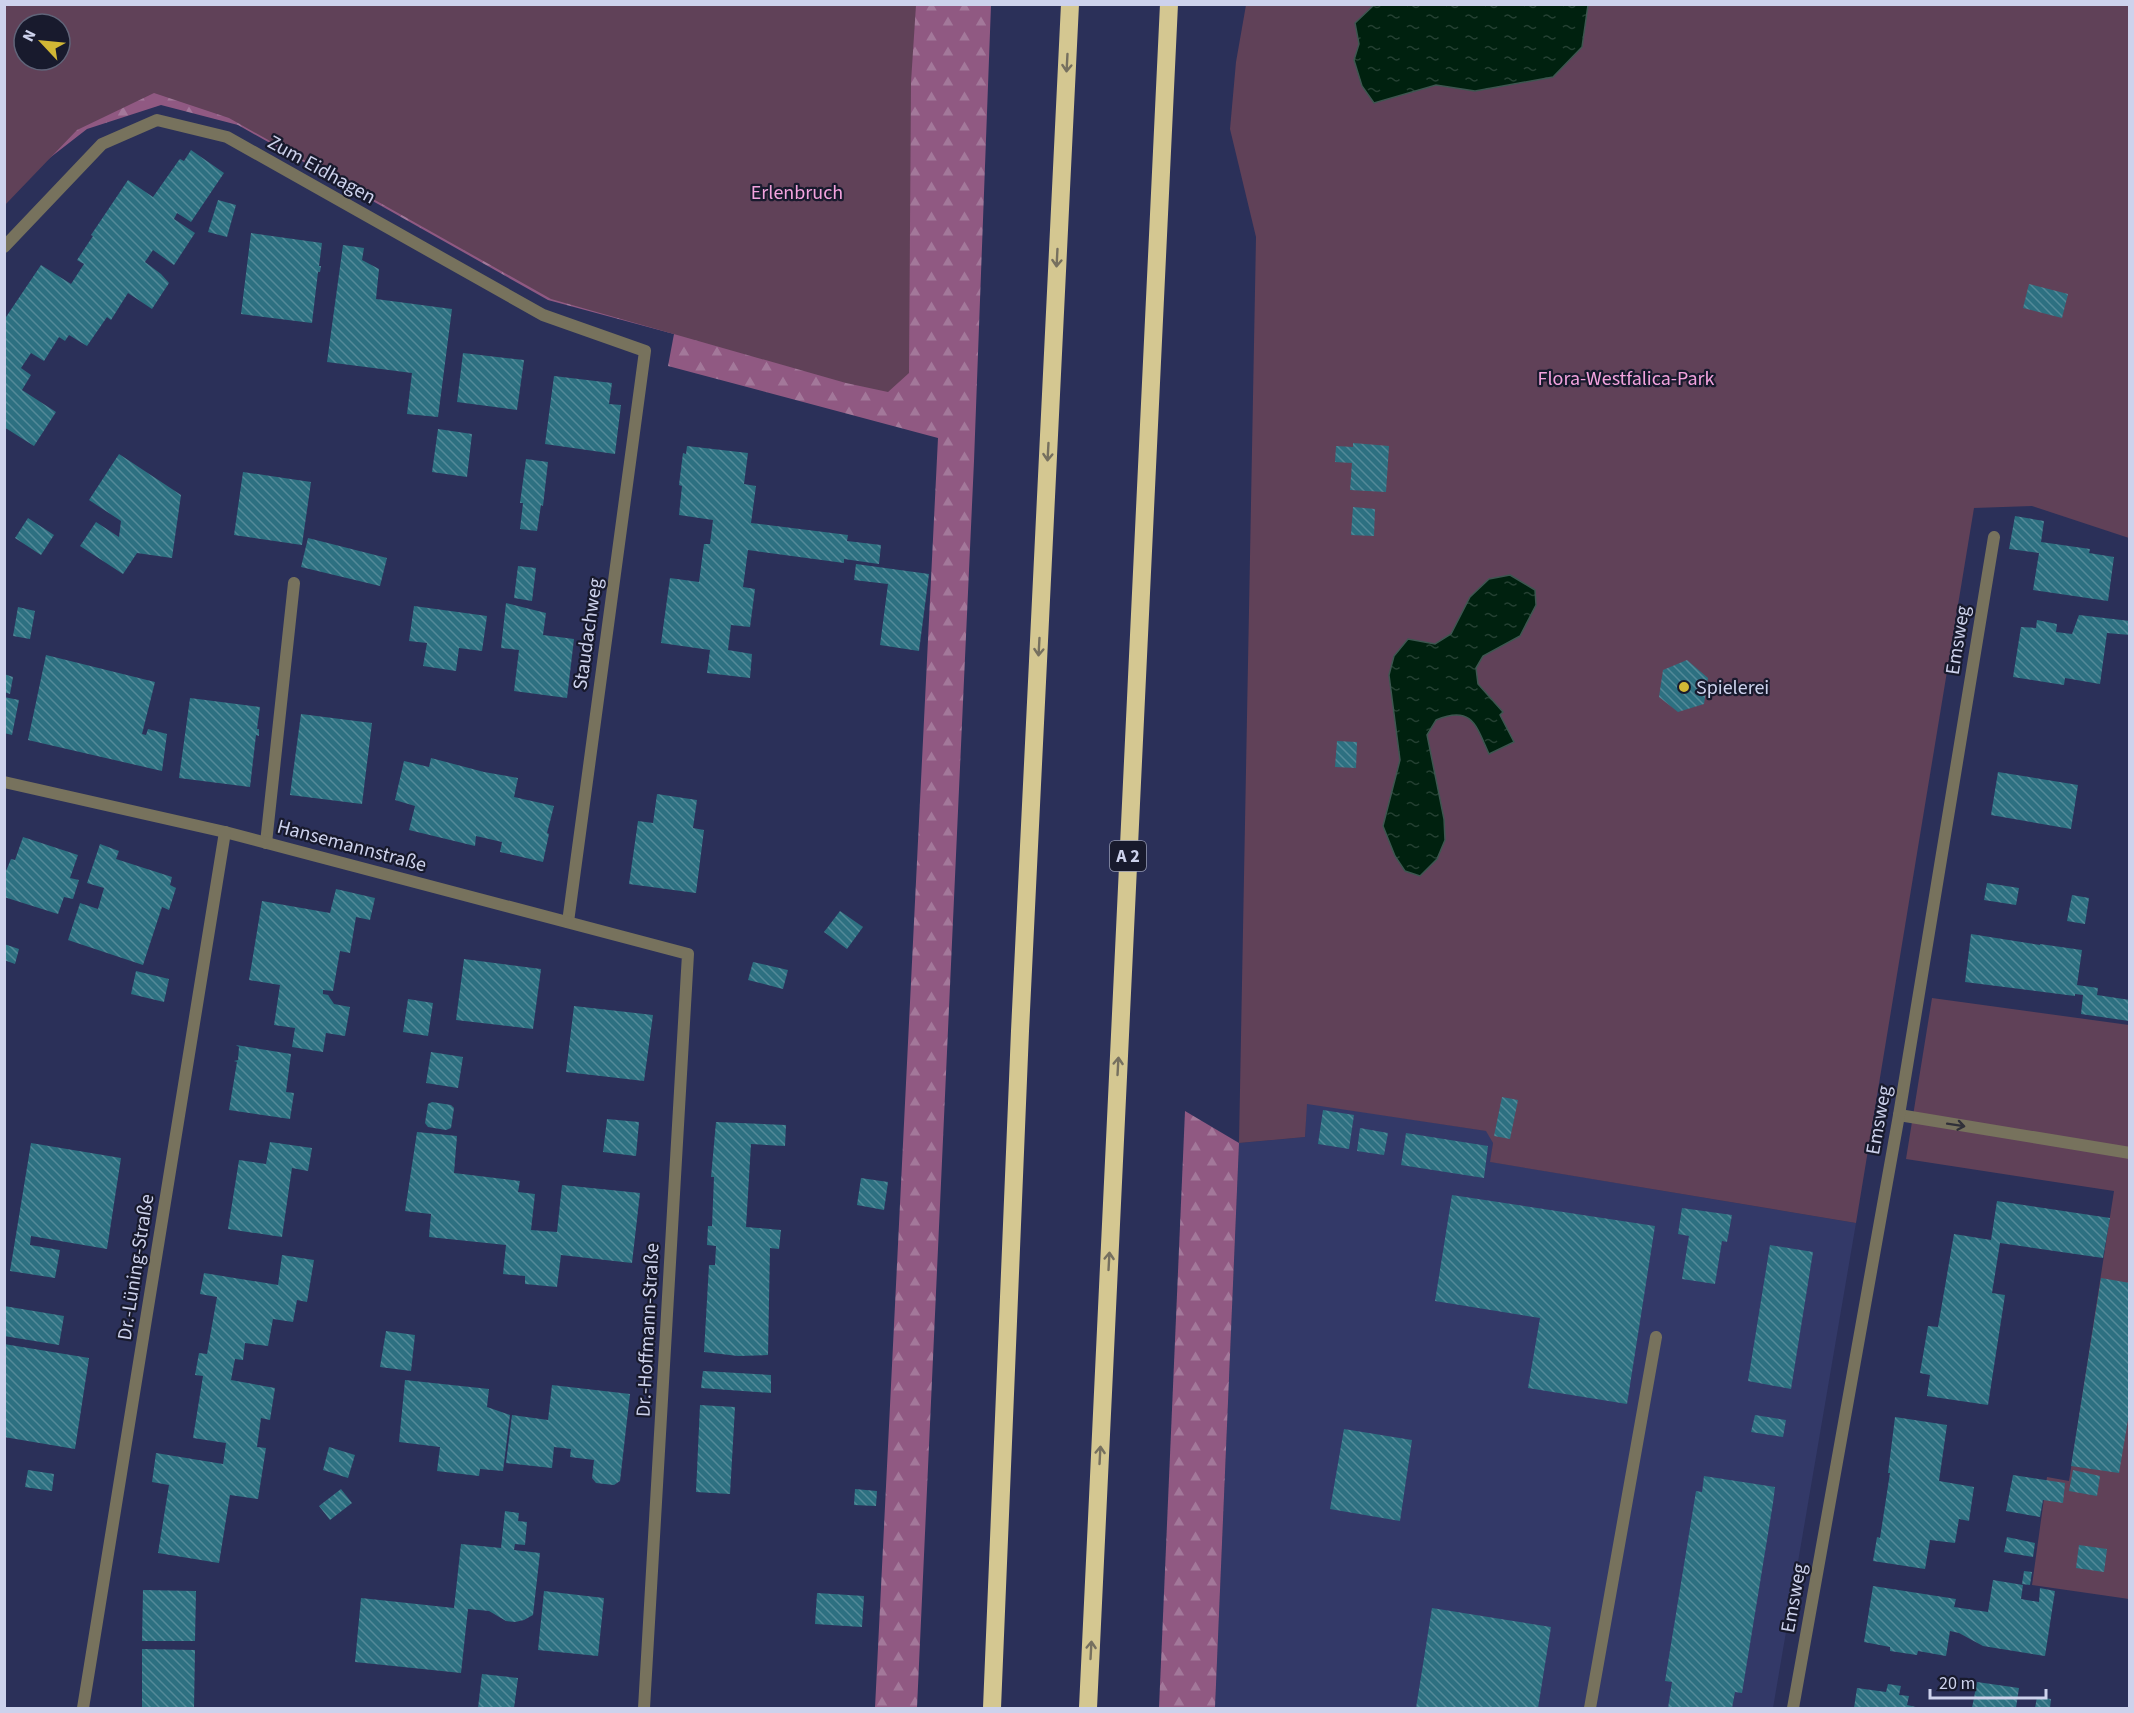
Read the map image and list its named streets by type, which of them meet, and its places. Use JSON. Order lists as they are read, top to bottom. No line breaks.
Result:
{"streets":{"highway":["A 2"],"street":["Zum Eidhagen","Staudachweg","Emsweg","Hansemannstraße","Dr.-Lüning-Straße","Dr.-Hoffmann-Straße"]},"crossings":[["Zum Eidhagen","Staudachweg"],["Staudachweg","Hansemannstraße"],["Hansemannstraße","Dr.-Lüning-Straße"],["Hansemannstraße","Dr.-Hoffmann-Straße"]],"parks":["Erlenbruch","Flora-Westfalica-Park"],"places":["Spielerei"],"scale_bar":"20 m","north":"top left"}
